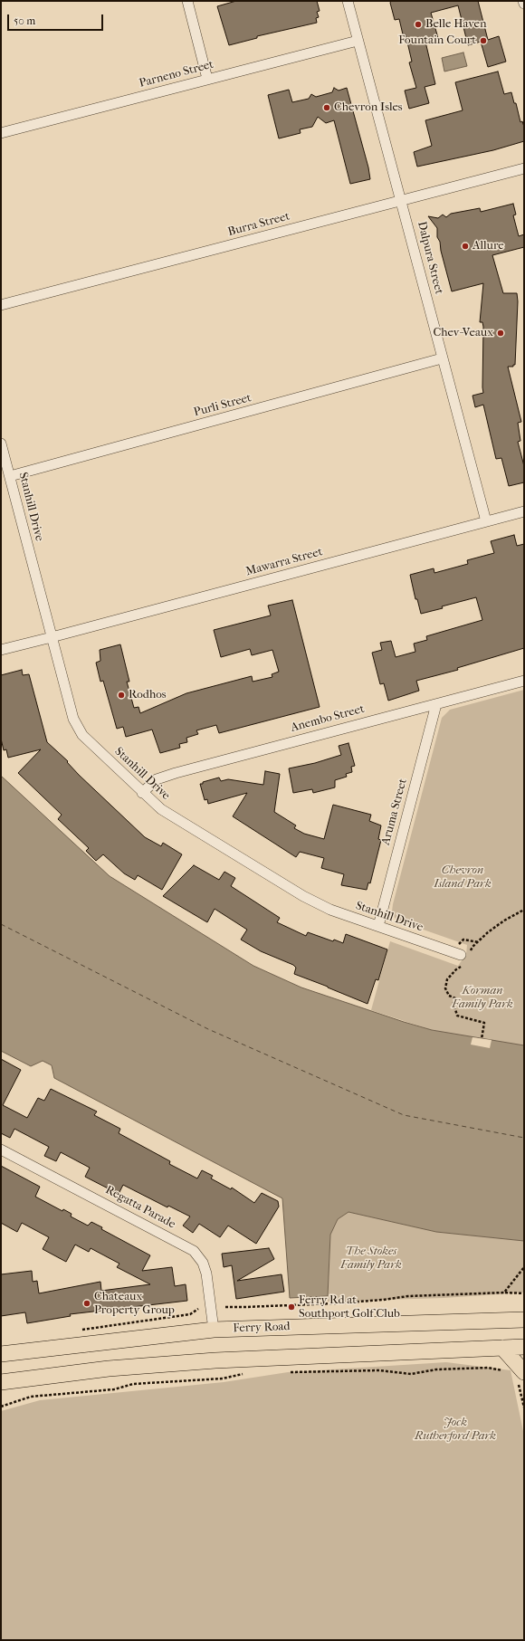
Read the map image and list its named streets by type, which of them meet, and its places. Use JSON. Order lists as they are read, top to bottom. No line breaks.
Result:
{"streets":{"main road":["Ferry Road"],"street":["Parneno Street","Burra Street","Dalpura Street","Purli Street","Stanhill Drive","Mawarra Street","Anembo Street","Aruma Street","Regatta Parade"]},"crossings":[["Parneno Street","Dalpura Street"],["Burra Street","Dalpura Street"],["Dalpura Street","Purli Street"],["Dalpura Street","Mawarra Street"],["Purli Street","Stanhill Drive"],["Stanhill Drive","Mawarra Street"],["Stanhill Drive","Anembo Street"],["Stanhill Drive","Aruma Street"],["Anembo Street","Aruma Street"],["Regatta Parade","Ferry Road"]],"parks":["Chevron Island Park","Korman Family Park","The Stokes Family Park","Jock Rutherford Park"],"places":["Belle Haven","Fountain Court","Chevron Isles","Allure","Chev-Veaux","Rodhos","Chateaux Property Group","Ferry Rd at Southport Golf Club"],"scale_bar":"50 m"}
